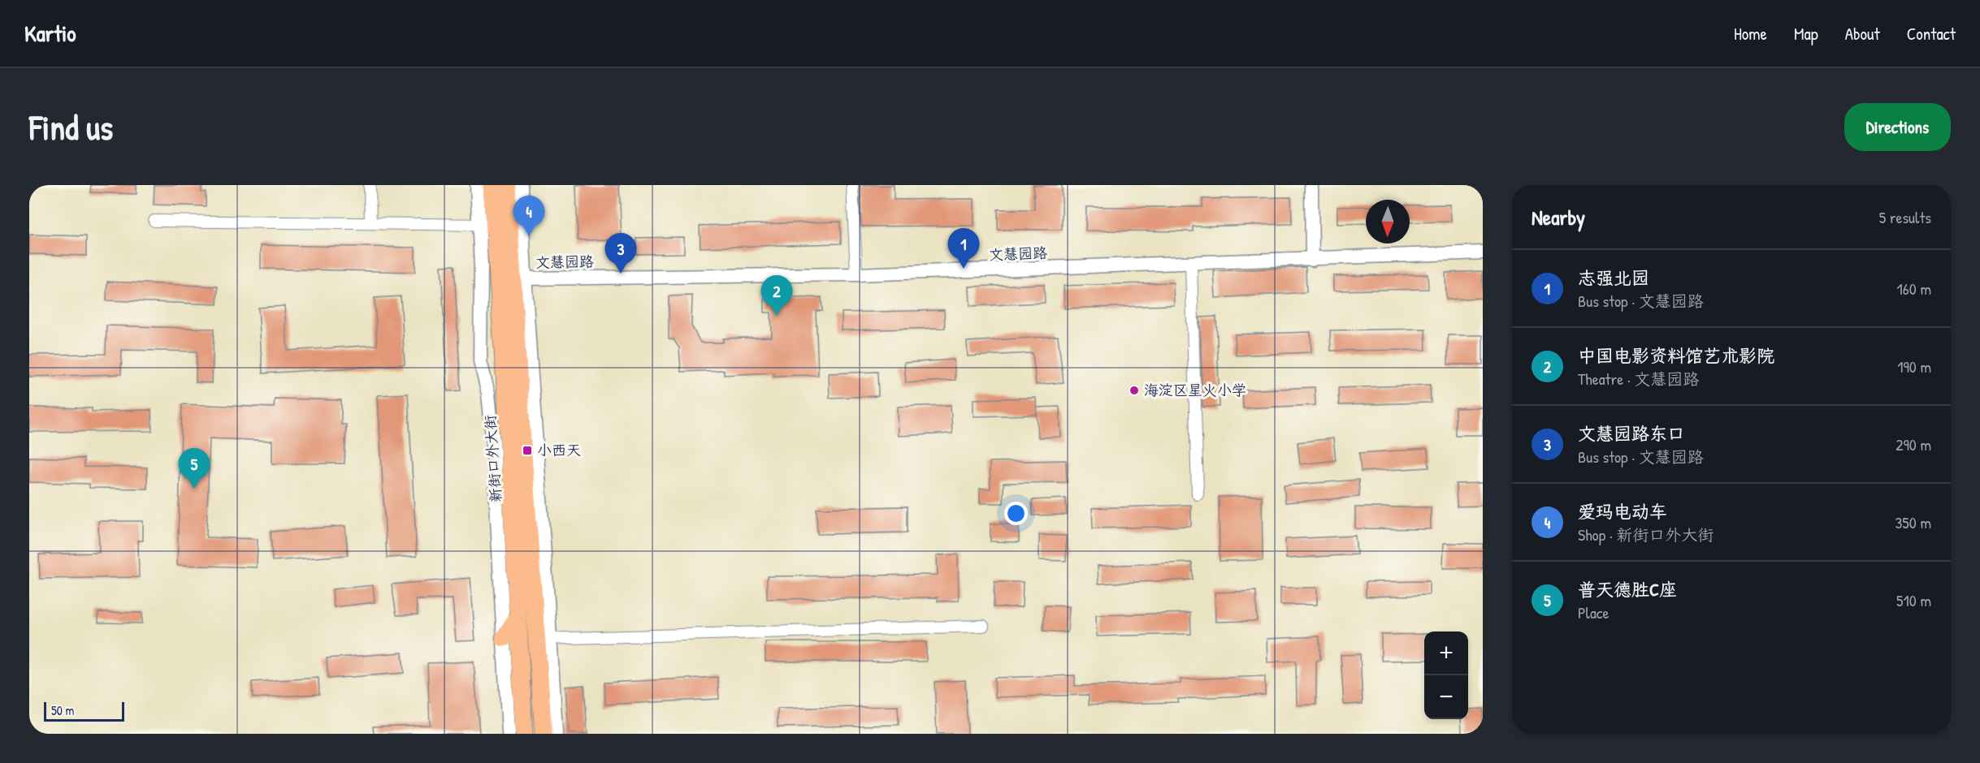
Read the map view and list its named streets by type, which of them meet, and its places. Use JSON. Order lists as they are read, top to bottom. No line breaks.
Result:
{"streets":{"main road":["新街口外大街"],"street":["文慧园路"]},"crossings":[["文慧园路","新街口外大街"]],"places":{"other":["海淀区星火小学"],"transit":["小西天"]},"scale_bar":"50 m","north":"bottom","page":{"header":"Kartio","nav":["Home","Map","About","Contact"],"buttons":"Directions","title":"Find us","heading":["Nearby","5 results"],"pins":["4","1","3","2","5"],"list":[{"mark":"1","name":"志强北园","note":"Bus stop · 文慧园路","value":"160 m"},{"mark":"2","name":"中国电影资料馆艺术影院","note":"Theatre · 文慧园路","value":"190 m"},{"mark":"3","name":"文慧园路东口","note":"Bus stop · 文慧园路","value":"290 m"},{"mark":"4","name":"爱玛电动车","note":"Shop · 新街口外大街","value":"350 m"},{"mark":"5","name":"普天德胜C座","note":"Place","value":"510 m"}],"map_buttons":["+","−"],"scale":"50 m"}}
